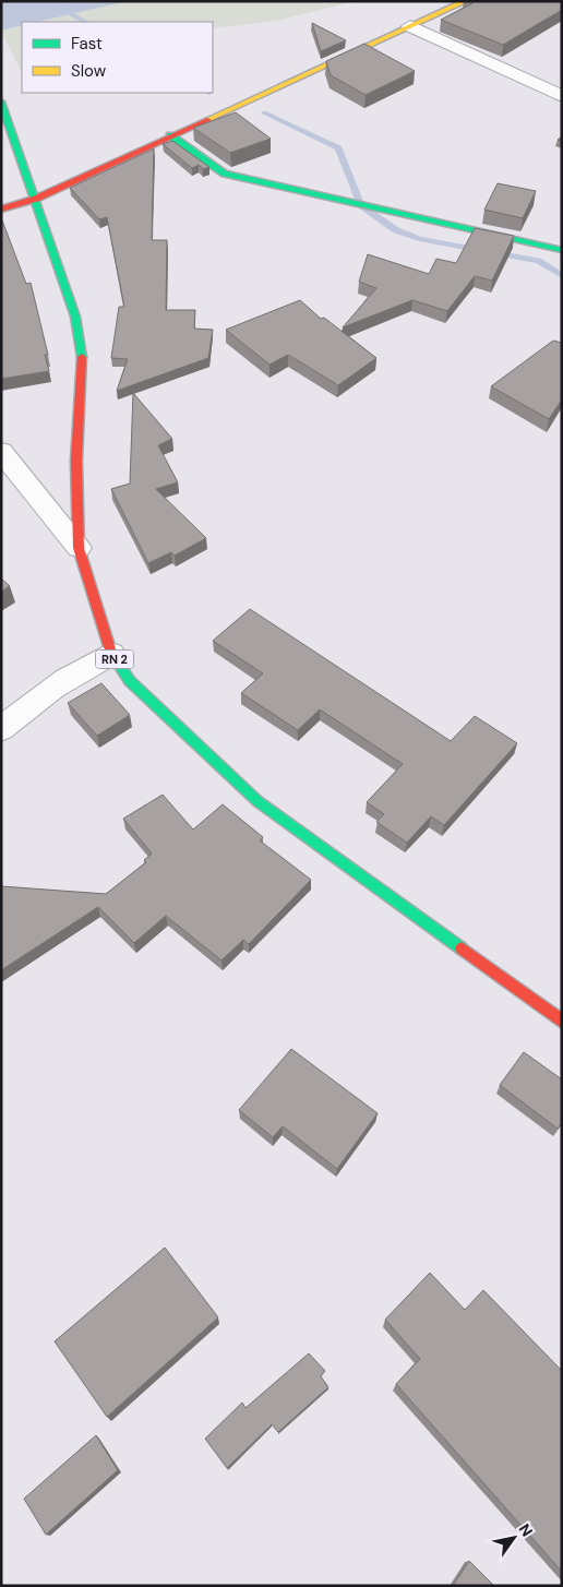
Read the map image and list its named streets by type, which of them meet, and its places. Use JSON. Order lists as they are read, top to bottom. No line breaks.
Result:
{"streets":{"main road":["RN 2"]},"legend":["Fast","Slow"],"north":"top right"}
